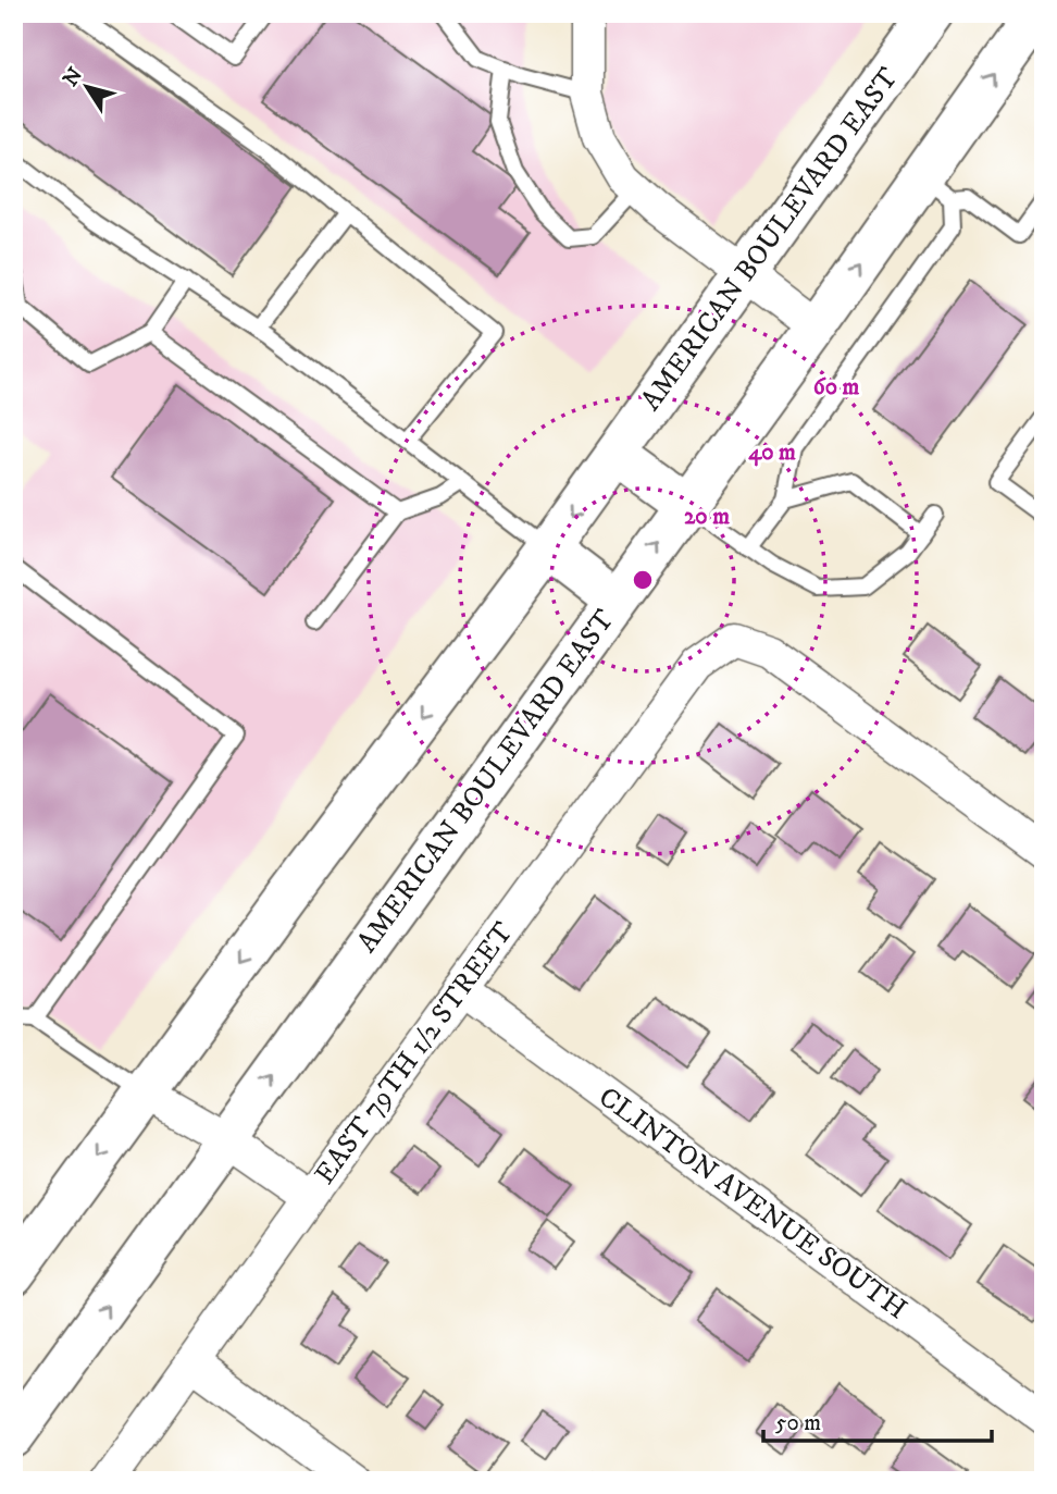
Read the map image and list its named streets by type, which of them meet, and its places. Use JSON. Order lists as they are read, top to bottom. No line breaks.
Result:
{"streets":{"main road":["AMERICAN BOULEVARD EAST"],"street":["EAST 79TH 1/2 STREET","CLINTON AVENUE SOUTH"]},"crossings":[["EAST 79TH 1/2 STREET","CLINTON AVENUE SOUTH"]],"scale_bar":"50 m","north":"top left","rings":["60 m","40 m","20 m"]}
